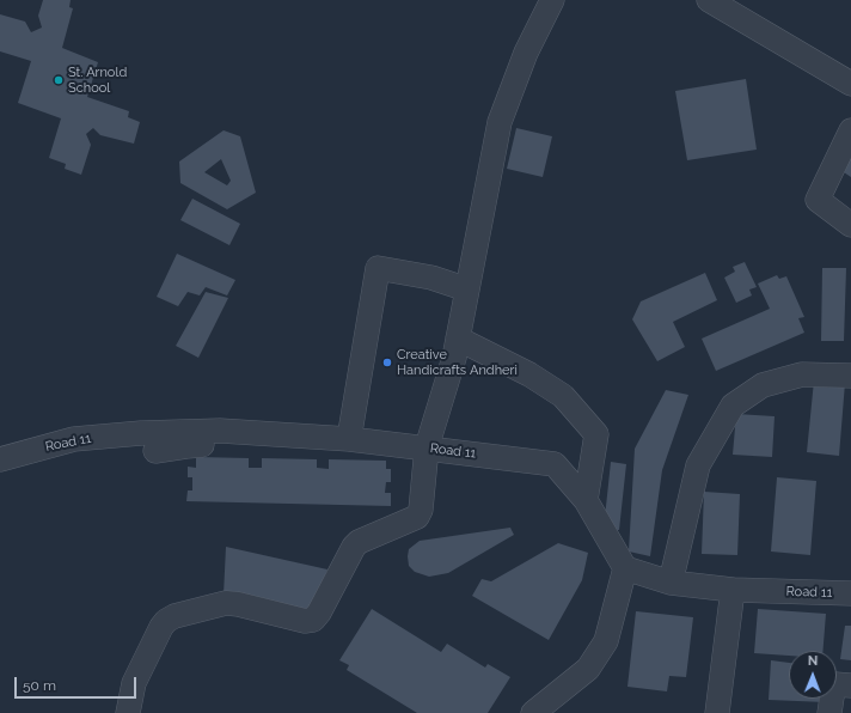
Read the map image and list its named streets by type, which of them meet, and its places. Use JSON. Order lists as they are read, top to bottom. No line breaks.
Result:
{"streets":{"street":["Road 11"]},"places":["St. Arnold School","Creative Handicrafts Andheri"],"scale_bar":"50 m","north":"top"}
